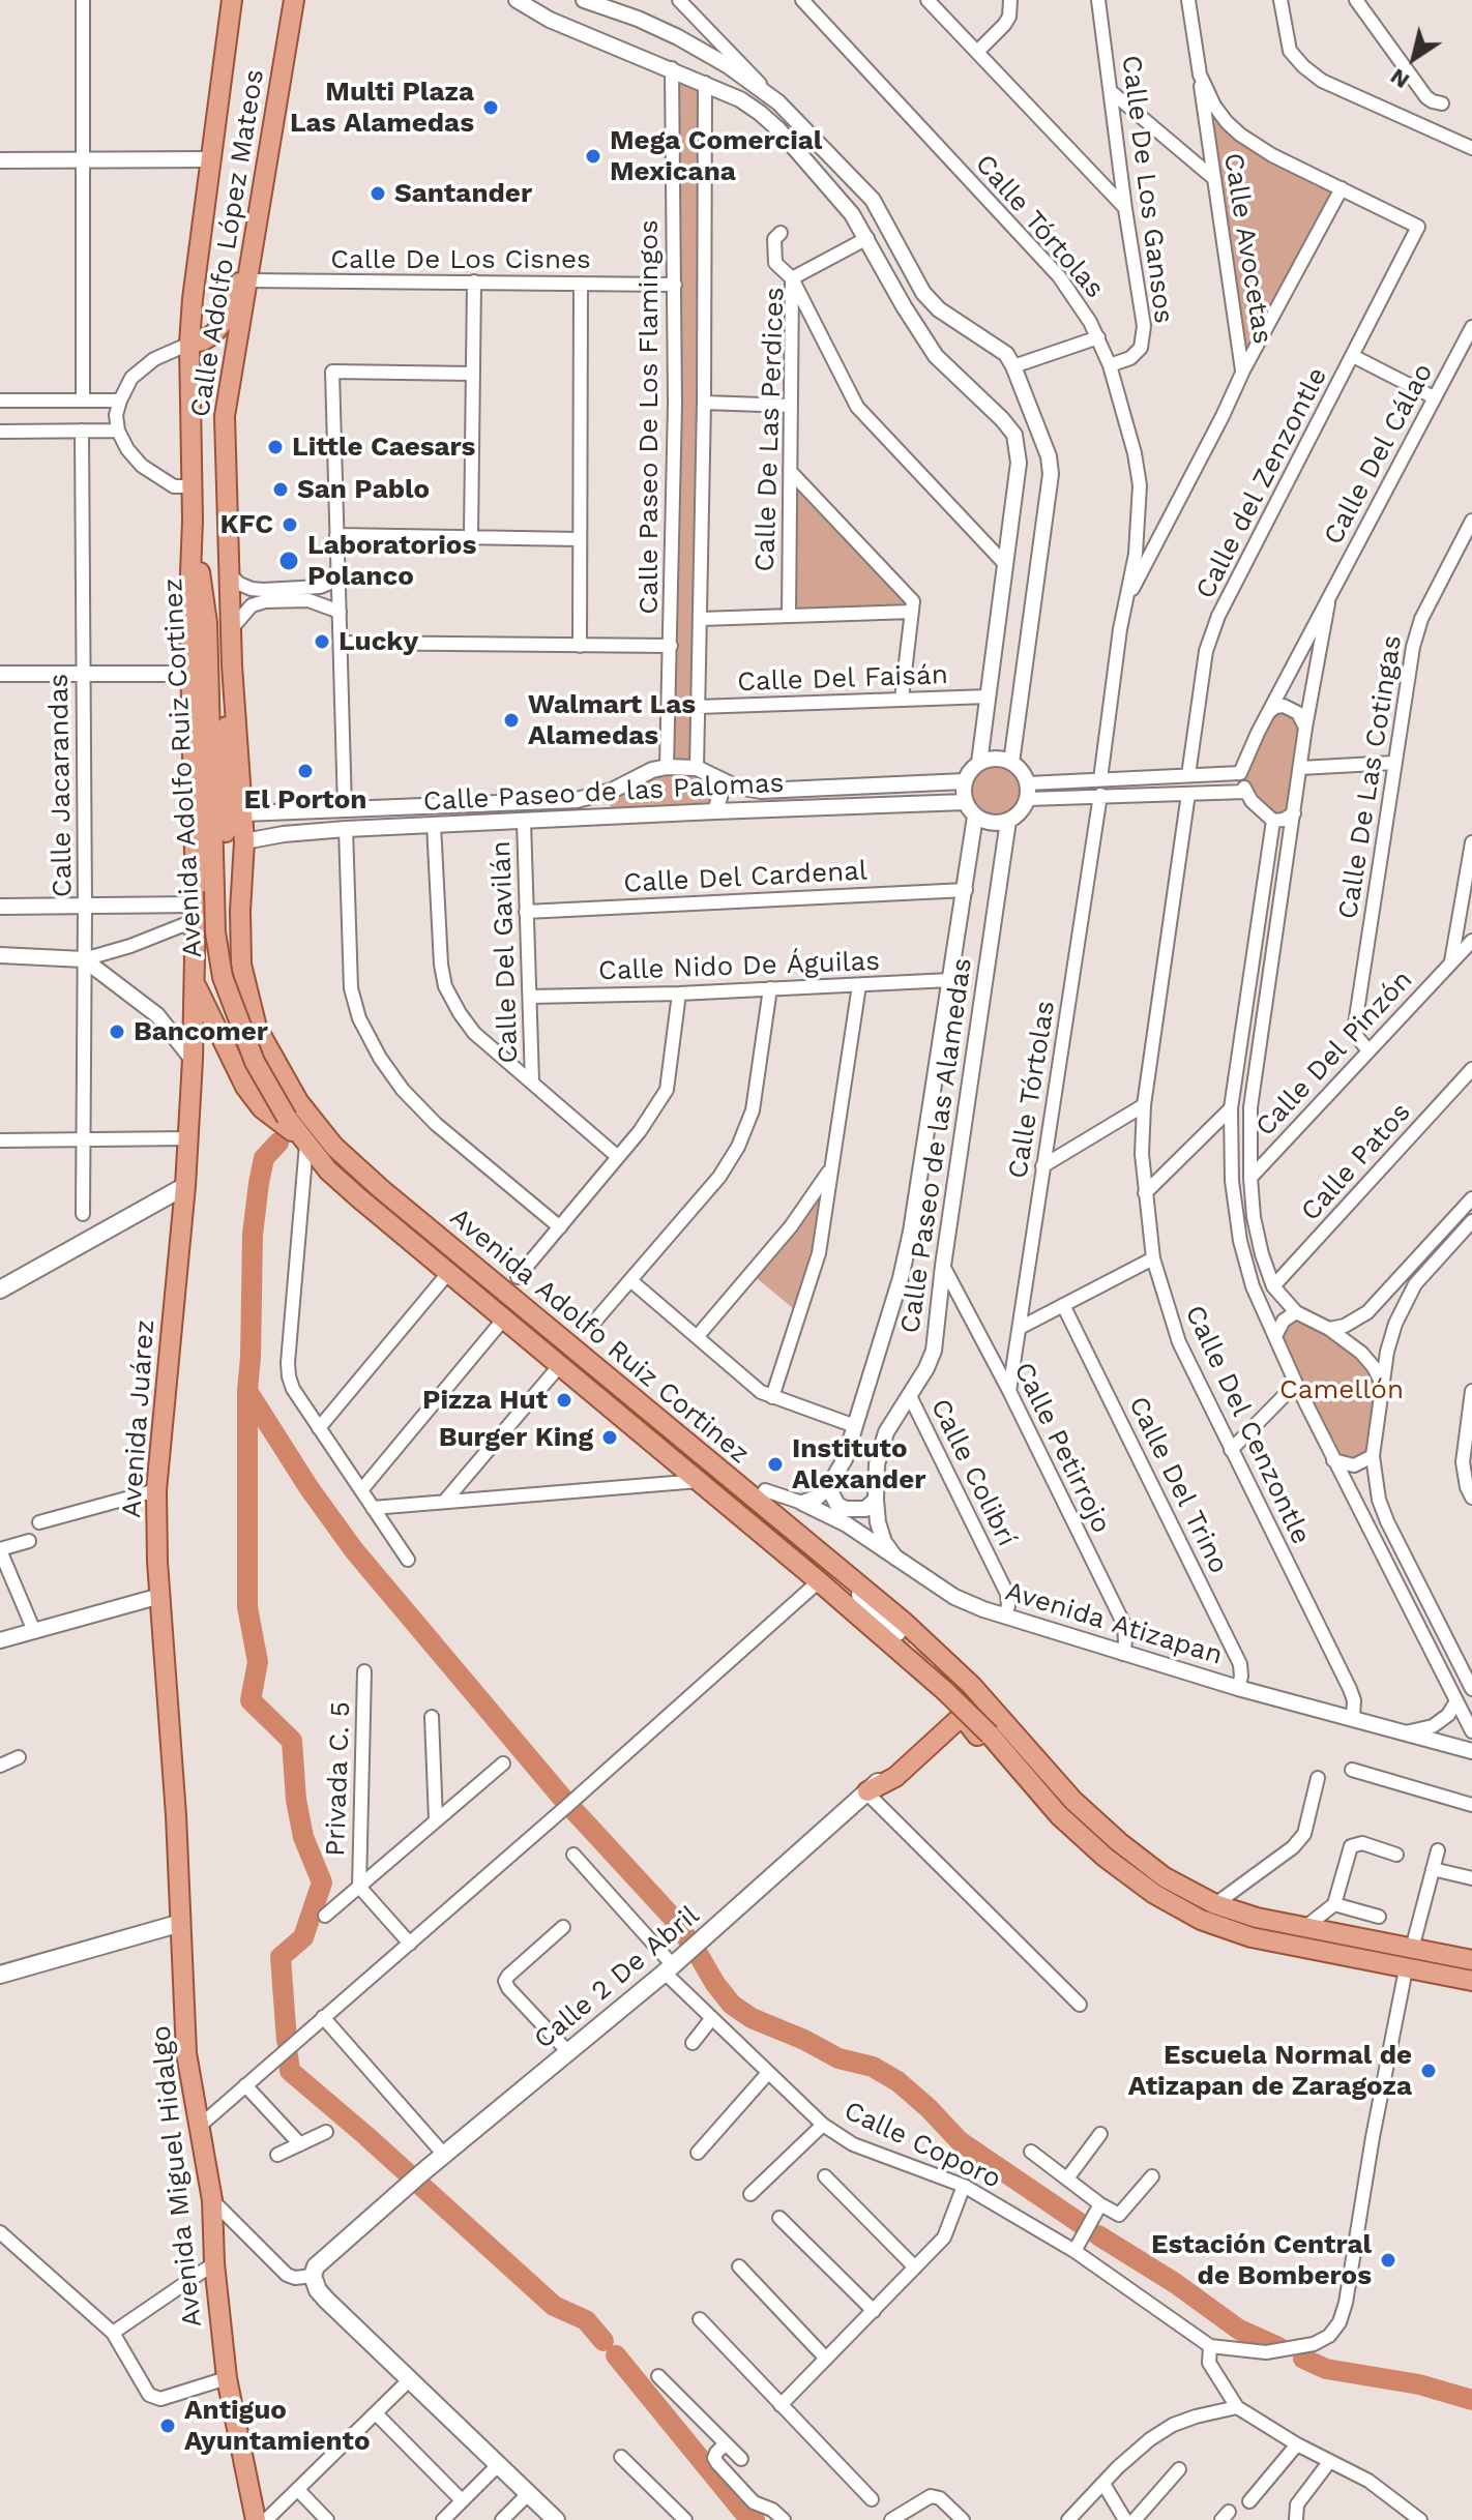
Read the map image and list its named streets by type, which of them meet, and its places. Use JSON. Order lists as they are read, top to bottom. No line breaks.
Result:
{"streets":{"main road":["Calle Adolfo López Mateos","Avenida Adolfo Ruiz Cortinez","Avenida Juárez","Calle 2 De Abril","Avenida Miguel Hidalgo"],"street":["Calle De Los Gansos","Calle Tórtolas","Calle Avocetas","Calle De Los Cisnes","Calle Paseo De Los Flamingos","Calle De Las Perdices","Calle Del Cálao","Calle del Zenzontle","Calle Del Faisán","Calle De Las Cotingas","Calle Jacarandas","Calle Paseo de las Palomas","Calle Del Cardenal","Calle Del Gavilán","Calle Nido De Águilas","Calle Del Pinzón","Calle Paseo de las Alamedas","Calle Patos","Calle Del Cenzontle","Calle Petirrojo","Calle Colibrí","Calle Del Trino","Avenida Atizapan","Privada C. 5","Calle Coporo"]},"crossings":[["Calle De Los Gansos","Calle Tórtolas"],["Calle Tórtolas","Calle Avocetas"],["Calle Tórtolas","Calle Petirrojo"],["Calle Adolfo López Mateos","Calle De Los Cisnes"],["Calle Adolfo López Mateos","Avenida Adolfo Ruiz Cortinez"],["Calle Adolfo López Mateos","Calle Paseo de las Palomas"],["Calle Adolfo López Mateos","Avenida Juárez"],["Calle De Los Cisnes","Calle Paseo De Los Flamingos"],["Calle Paseo De Los Flamingos","Calle Del Faisán"],["Calle Paseo De Los Flamingos","Calle Paseo de las Palomas"],["Avenida Adolfo Ruiz Cortinez","Calle Paseo de las Palomas"],["Calle De Las Cotingas","Calle Del Pinzón"],["Calle Paseo de las Palomas","Calle Del Gavilán"],["Calle Paseo de las Palomas","Calle Paseo de las Alamedas"],["Calle Del Cardenal","Calle Del Gavilán"],["Calle Del Cardenal","Calle Paseo de las Alamedas"],["Calle Del Gavilán","Calle Nido De Águilas"],["Calle Nido De Águilas","Calle Paseo de las Alamedas"],["Calle Paseo de las Alamedas","Calle Petirrojo"],["Calle Paseo de las Alamedas","Calle Colibrí"],["Calle Paseo de las Alamedas","Avenida Atizapan"],["Avenida Juárez","Avenida Miguel Hidalgo"],["Calle Del Cenzontle","Avenida Atizapan"],["Calle Petirrojo","Avenida Atizapan"],["Calle Colibrí","Avenida Atizapan"],["Calle Del Trino","Avenida Atizapan"],["Calle 2 De Abril","Calle Coporo"]],"parks":["Camellón"],"places":["Multi Plaza Las Alamedas","Mega Comercial Mexicana","Santander","Little Caesars","San Pablo","KFC","Laboratorios Polanco","Lucky","Walmart Las Alamedas","El Porton","Bancomer","Pizza Hut","Burger King","Instituto Alexander","Escuela Normal de Atizapan de Zaragoza","Estación Central de Bomberos","Antiguo Ayuntamiento"],"north":"bottom left"}
